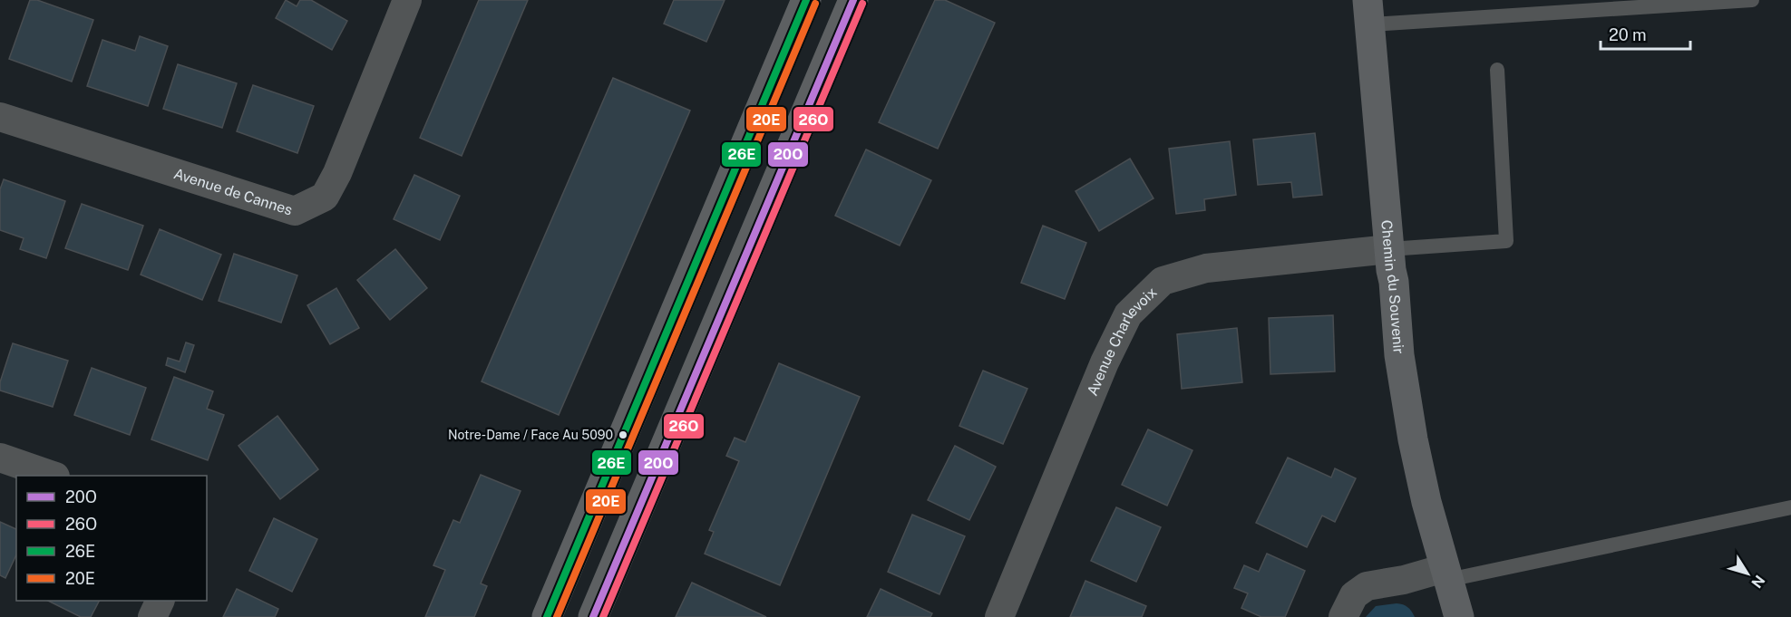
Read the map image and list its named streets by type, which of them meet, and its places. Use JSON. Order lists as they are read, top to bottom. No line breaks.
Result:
{"streets":{"street":["Avenue de Cannes","Chemin du Souvenir","Avenue Charlevoix"]},"crossings":[["Chemin du Souvenir","Avenue Charlevoix"]],"places":["Notre-Dame / Face Au 5090"],"lines":["transit line 20O","transit line 26E","transit line 26O","transit line 20E"],"legend":["20O","26O","26E","20E"],"scale_bar":"20 m","north":"bottom right"}
